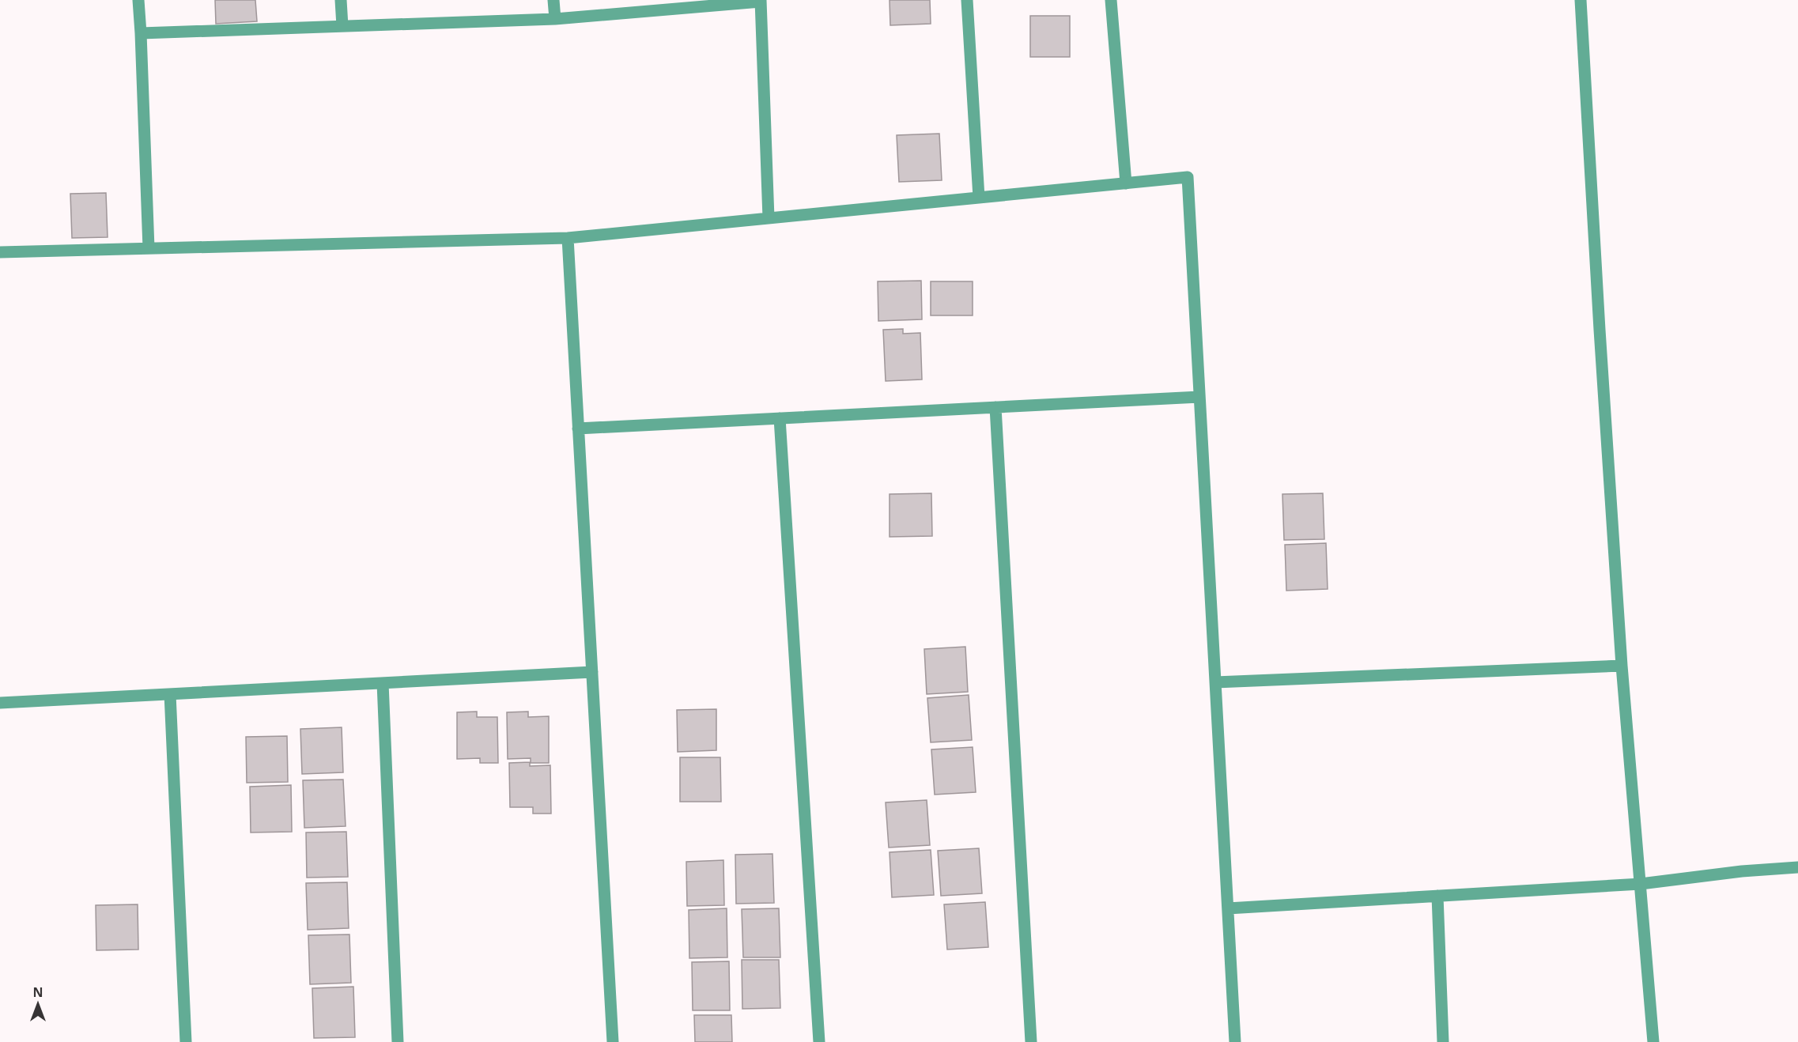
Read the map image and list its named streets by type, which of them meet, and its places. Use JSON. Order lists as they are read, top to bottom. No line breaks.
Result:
{"north":"top"}
